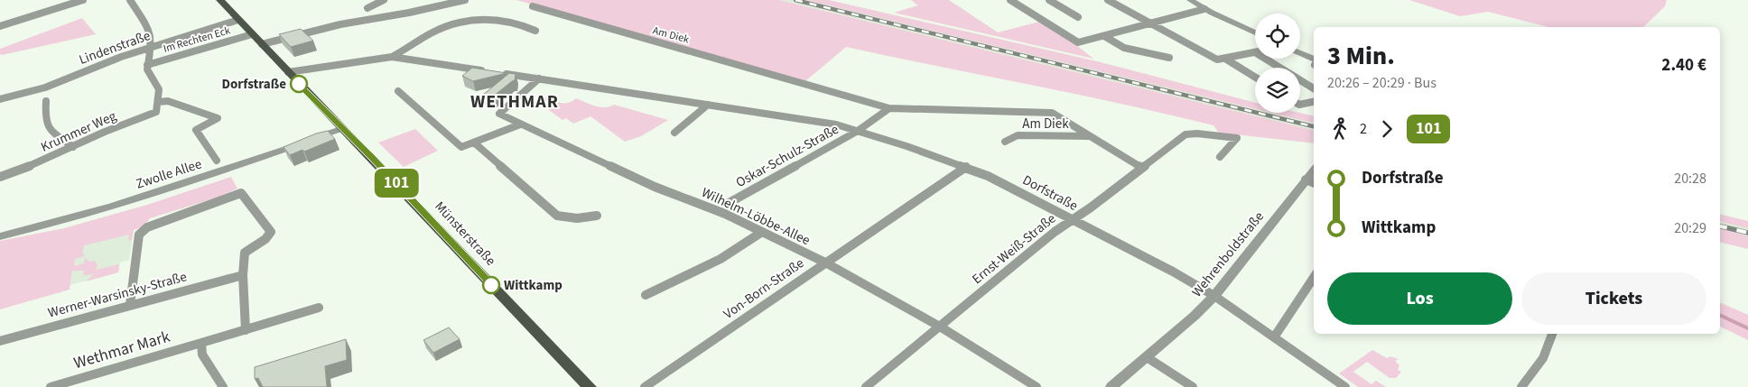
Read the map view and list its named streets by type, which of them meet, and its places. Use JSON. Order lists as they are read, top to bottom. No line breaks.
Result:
{"streets":{"main road":["Münsterstraße"],"street":["Am Diek","Im Rechten Eck","Lindenstraße","Krummer Weg","Oskar-Schulz-Straße","Zwolle Allee","Dorfstraße","Wilhelm-Löbbe-Allee","Ernst-Weiß-Straße","Wehrenboldstraße","Von-Born-Straße","Werner-Warsinsky-Straße","Wethmar Mark"]},"crossings":[["Am Diek","Oskar-Schulz-Straße"],["Am Diek","Ernst-Weiß-Straße"],["Im Rechten Eck","Münsterstraße"],["Lindenstraße","Münsterstraße"],["Oskar-Schulz-Straße","Dorfstraße"],["Zwolle Allee","Münsterstraße"],["Dorfstraße","Wilhelm-Löbbe-Allee"],["Dorfstraße","Ernst-Weiß-Straße"],["Dorfstraße","Wehrenboldstraße"],["Dorfstraße","Von-Born-Straße"],["Wilhelm-Löbbe-Allee","Ernst-Weiß-Straße"],["Wilhelm-Löbbe-Allee","Von-Born-Straße"]],"districts":["WETHMAR"],"places":["Dorfstraße","Wittkamp"],"lines":["bus line 101"],"page":{"on_map":"101","heading":["3 Min.","20:26 – 20:29 · Bus","2.40 €"],"legs":["2","101"],"list":[{"name":"Dorfstraße","value":"20:28"},{"name":"Wittkamp","value":"20:29"}],"buttons":["Los","Tickets"]}}
